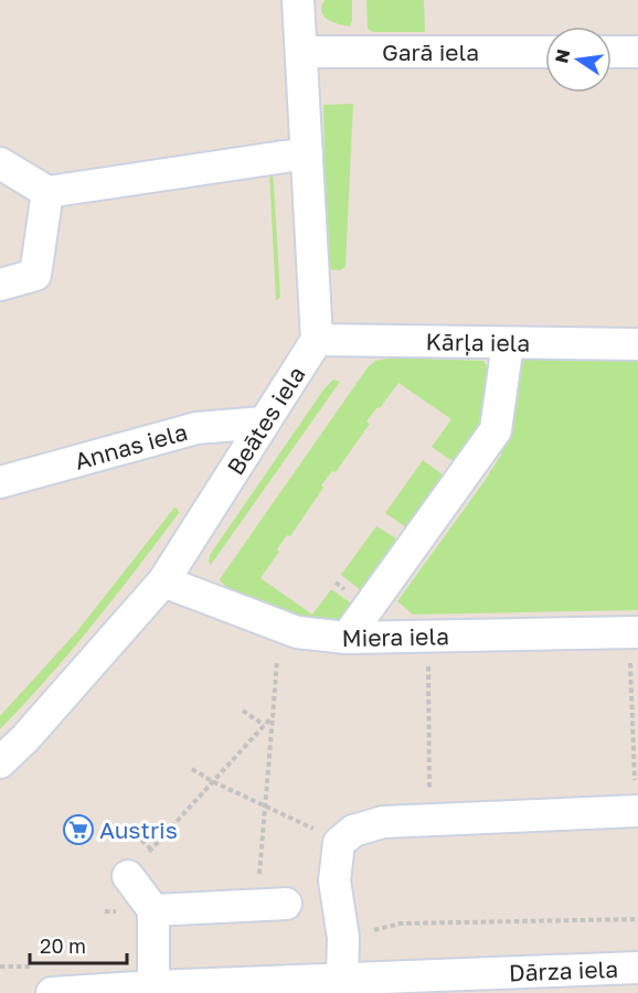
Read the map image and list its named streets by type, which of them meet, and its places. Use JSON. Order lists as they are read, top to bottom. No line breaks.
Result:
{"streets":{"street":["Garā iela","Kārļa iela","Beātes iela","Annas iela","Miera iela","Dārza iela"]},"crossings":[["Garā iela","Beātes iela"],["Kārļa iela","Beātes iela"],["Beātes iela","Annas iela"],["Beātes iela","Miera iela"]],"places":{"supermarket":["Austris"]},"scale_bar":"20 m","north":"left"}
